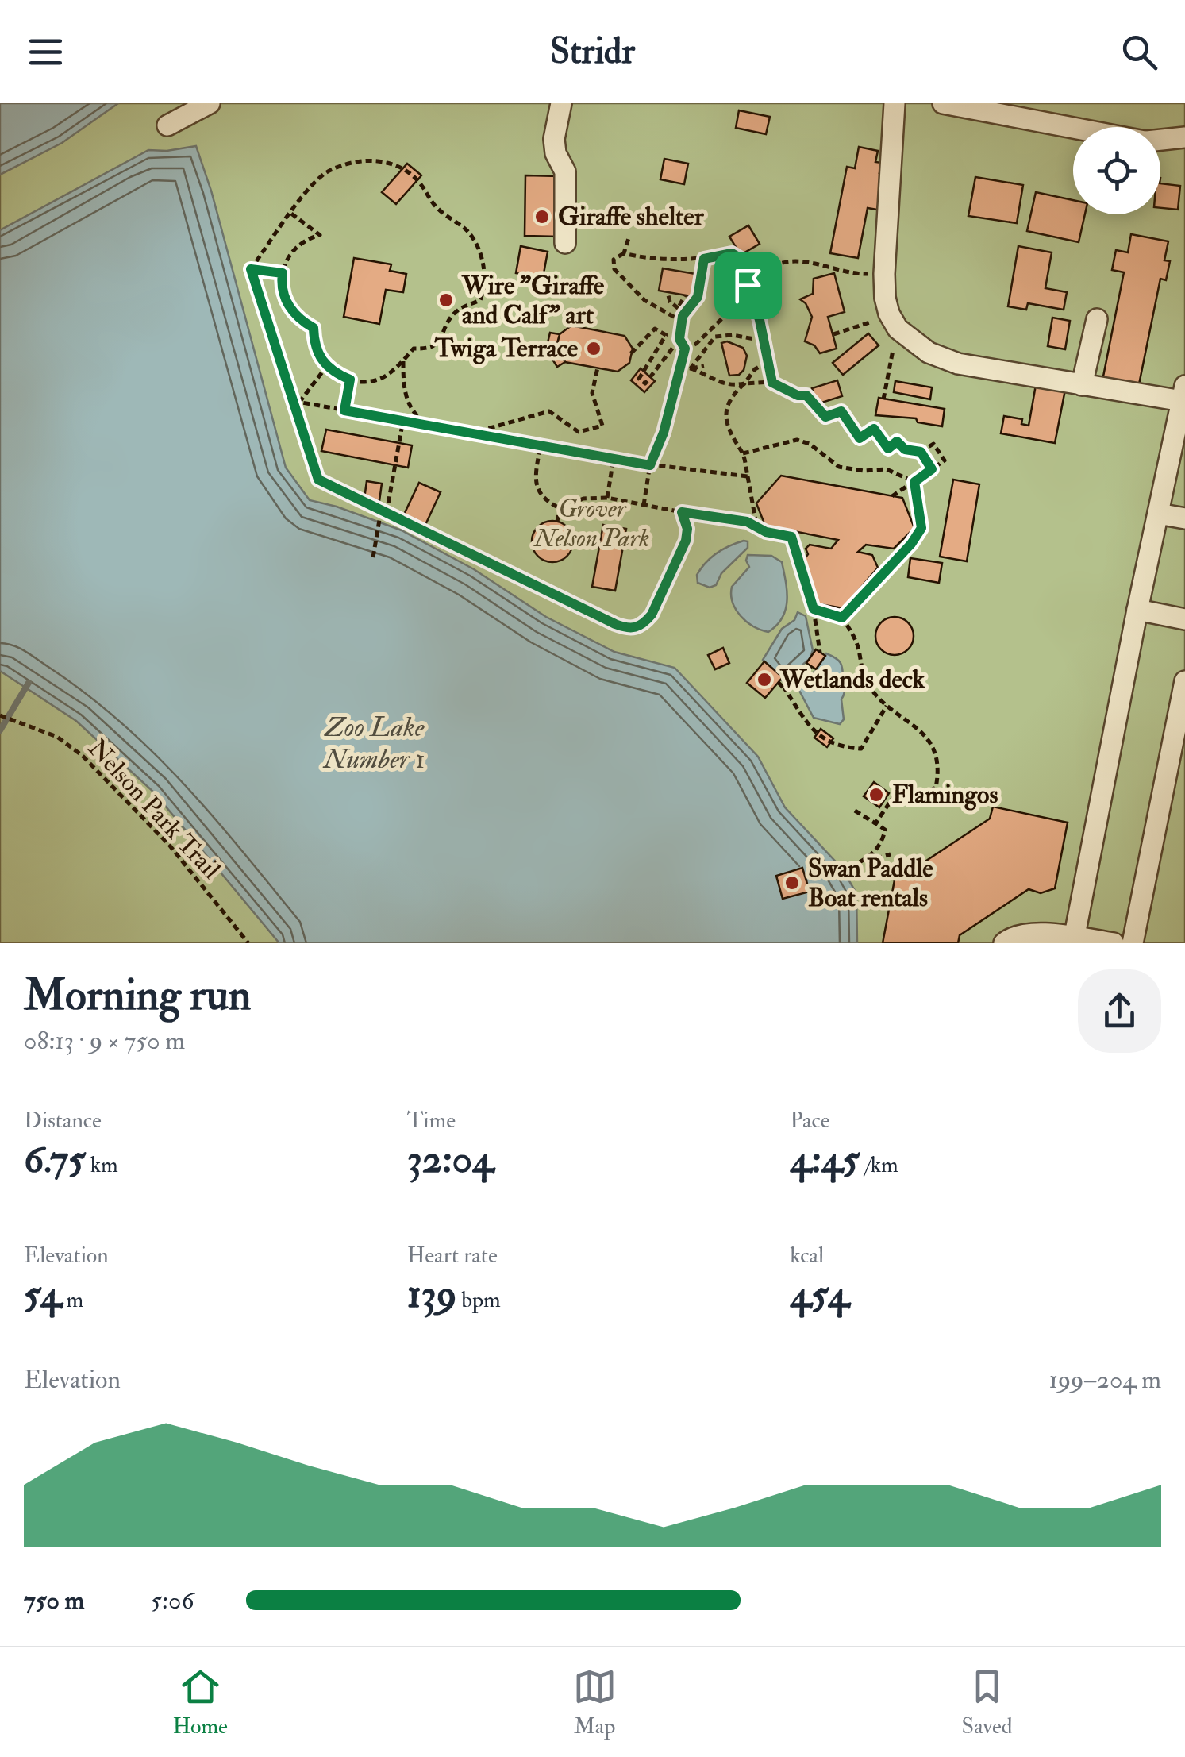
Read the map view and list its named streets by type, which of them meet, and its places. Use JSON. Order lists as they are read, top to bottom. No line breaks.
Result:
{"streets":{"path":["Nelson Park Trail"]},"water":["Zoo Lake Number 1"],"parks":["Grover Nelson Park"],"places":["Giraffe shelter","Wire \"Giraffe and Calf\" art","Twiga Terrace","Wetlands deck","Flamingos","Swan Paddle Boat rentals"],"page":{"header":"Stridr","heading":["Morning run","08:13 · 9 × 750 m"],"stats":[["Distance","6.75 km"],["Time","32:04"],["Pace","4:45 /km"],["Elevation","54 m"],["Heart rate","139 bpm"],["kcal","454"]],"chart":["Elevation","199–204 m"],"list":[{"name":"750 m","note":"5:06"}],"tabs":["Home","Map","Saved"]}}
